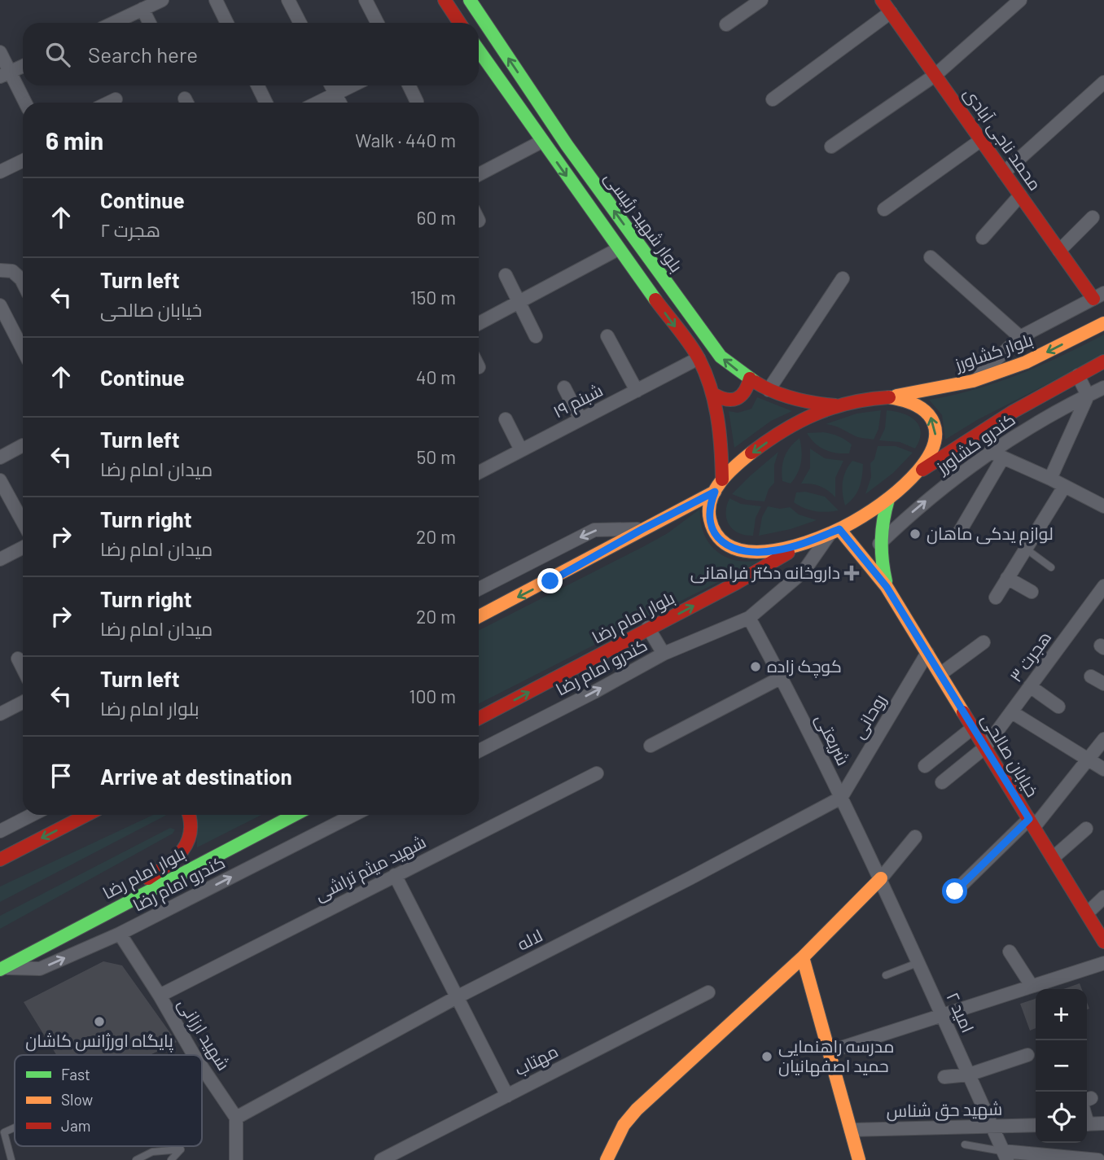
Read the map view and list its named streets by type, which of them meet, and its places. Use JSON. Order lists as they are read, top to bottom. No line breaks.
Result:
{"streets":{"main road":["محمد ناجی آبادی","بلوار شهید رئیسی","بلوار کشاورز","بلوار امام رضا","خیابان صالحی"],"street":["شبنم ۱۹","کندرو کشاورز","هجرت ۳","کندرو امام رضا","روحانی","شریعتی","شهید میثم تراشی","لاله","امید ۲","شهید ارزانی","مهتاب","شهید حق شناس"]},"crossings":[["بلوار شهید رئیسی","شبنم ۱۹"],["بلوار امام رضا","کندرو امام رضا"],["هجرت ۳","خیابان صالحی"],["کندرو امام رضا","شریعتی"],["کندرو امام رضا","شهید ارزانی"],["روحانی","شریعتی"],["روحانی","خیابان صالحی"],["روحانی","لاله"],["شریعتی","لاله"],["شریعتی","امید ۲"],["شهید میثم تراشی","شهید ارزانی"],["لاله","شهید ارزانی"],["امید ۲","شهید حق شناس"]],"one_way":["کندرو امام رضا"],"places":{"other":["لوازم یدکی ماهان","کوچک زاده","پایگاه اورژانس کاشان","مدرسه راهنمایی حمید اصفهانیان"],"health":["داروخانه دکتر فراهانی"]},"legend":["Fast","Slow","Jam"],"page":{"search":"Search here","heading":["6 min","Walk · 440 m"],"list":[["Continue","هجرت ۲","60 m"],["Turn left","خیابان صالحی","150 m"],["Continue","40 m"],["Turn left","میدان امام رضا","50 m"],["Turn right","میدان امام رضا","20 m"],["Turn right","میدان امام رضا","20 m"],["Turn left","بلوار امام رضا","100 m"],"Arrive at destination"],"map_buttons":["+","−"]}}
